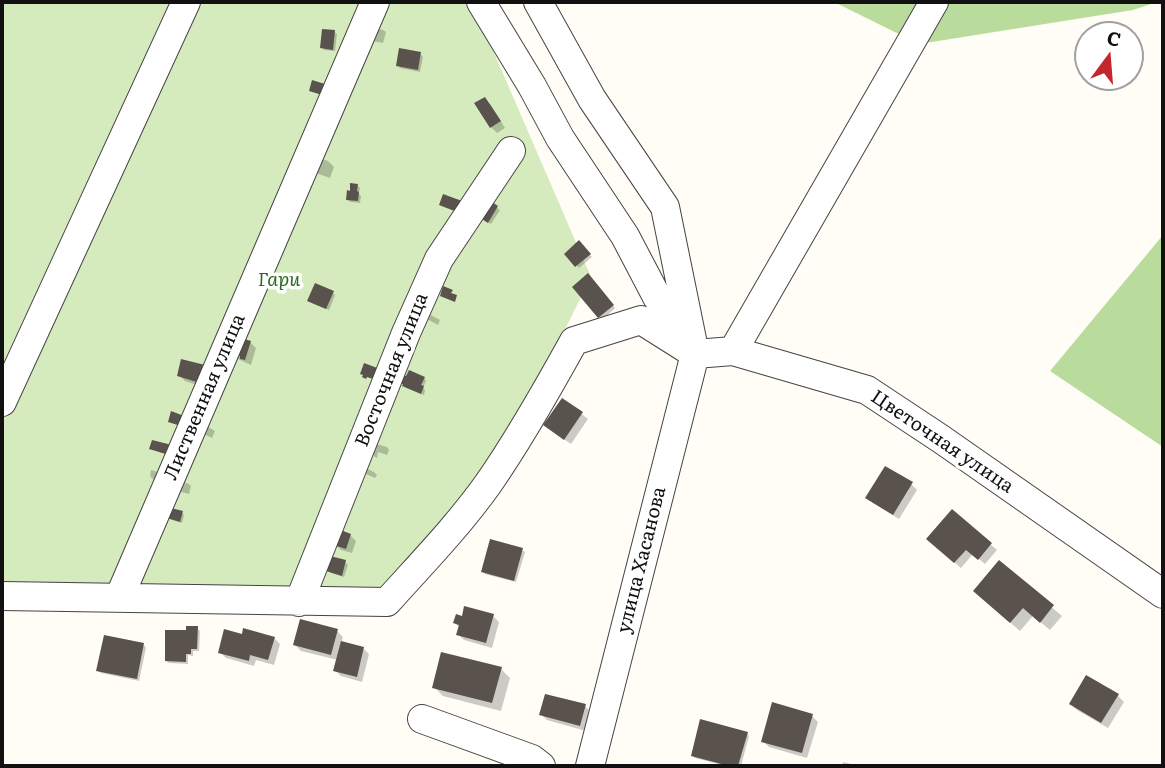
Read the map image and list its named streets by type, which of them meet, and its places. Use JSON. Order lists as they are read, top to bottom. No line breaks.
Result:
{"streets":{"street":["Восточная улица","Лиственная улица","Цветочная улица","улица Хасанова"]},"crossings":[["Цветочная улица","улица Хасанова"]],"parks":["Гари"],"north":"top"}
